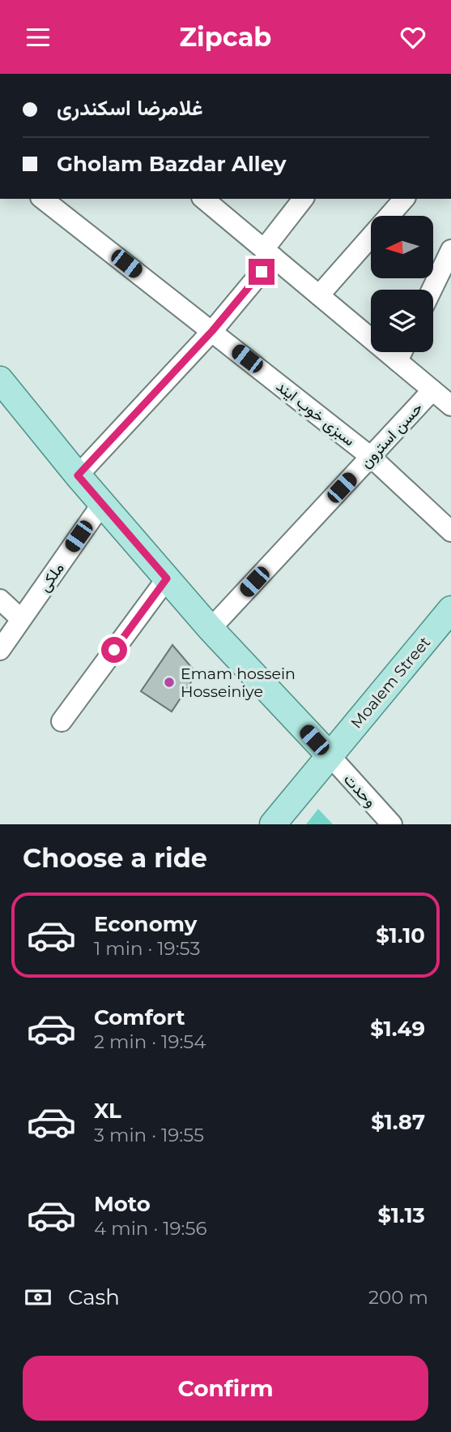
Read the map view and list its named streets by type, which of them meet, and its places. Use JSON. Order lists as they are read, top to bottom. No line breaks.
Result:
{"streets":{"main road":["Moalem Street"],"street":["سبزی خوب ایند","حسن استرون","ملکی","وحدت"]},"crossings":[["سبزی خوب ایند","حسن استرون"],["Moalem Street","وحدت"]],"places":["Emam hossein Hosseiniye"],"north":"left","page":{"header":"Zipcab","banner":["غلامرضا اسکندری","Gholam Bazdar Alley"],"heading":"Choose a ride","list":[{"name":"Economy","note":"1 min · 19:53","value":"$1.10"},{"name":"Comfort","note":"2 min · 19:54","value":"$1.49"},{"name":"XL","note":"3 min · 19:55","value":"$1.87"},{"name":"Moto","note":"4 min · 19:56","value":"$1.13"}],"pay":["Cash","200 m"],"buttons":"Confirm"}}
